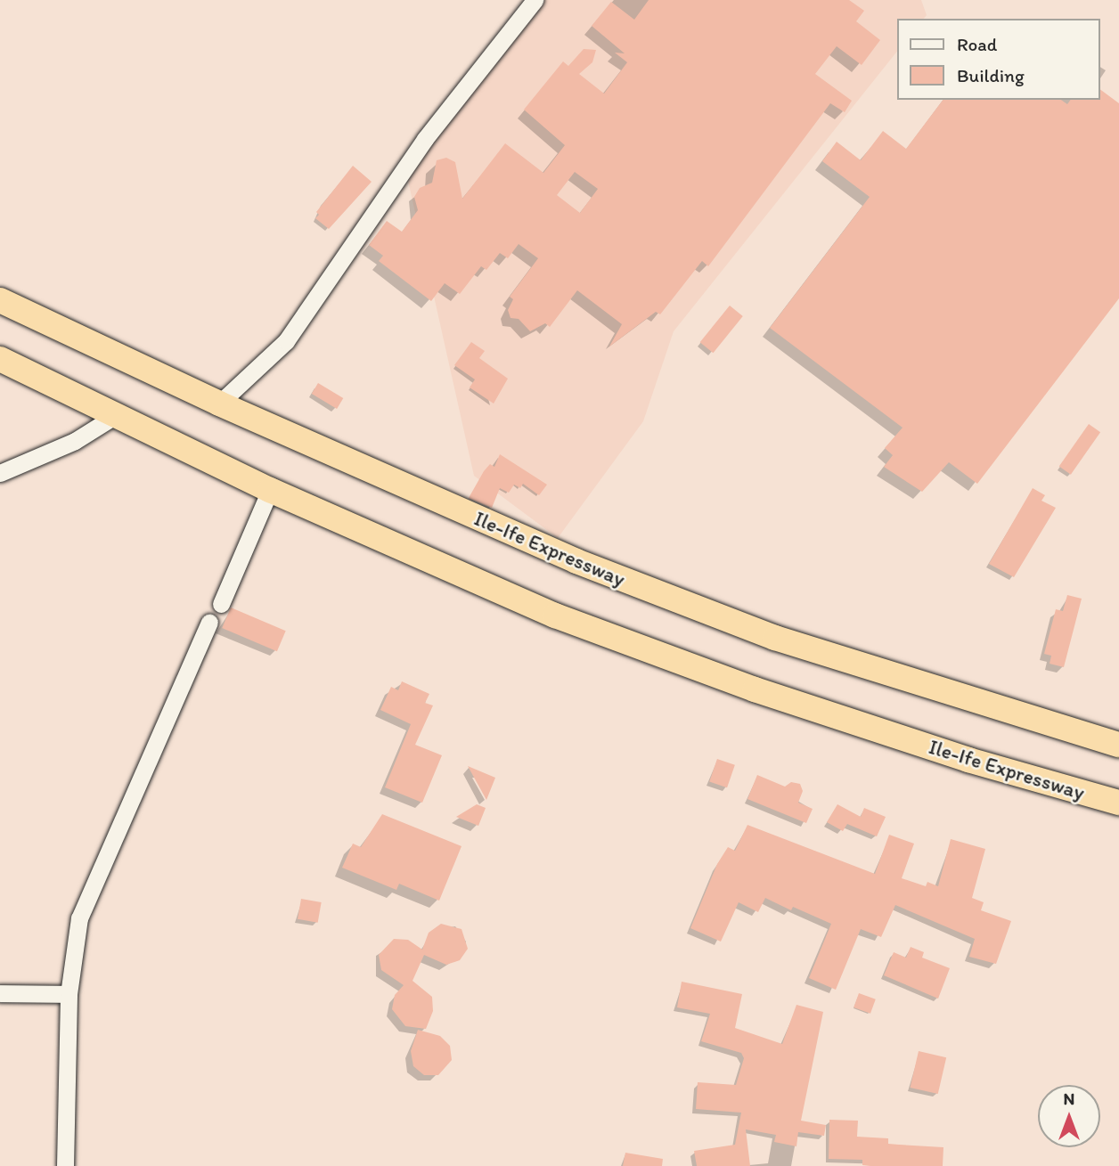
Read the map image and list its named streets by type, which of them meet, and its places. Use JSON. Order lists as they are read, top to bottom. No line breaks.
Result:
{"streets":{"highway":["Ile-Ife Expressway"]},"legend":["Road","Building"],"north":"top"}
